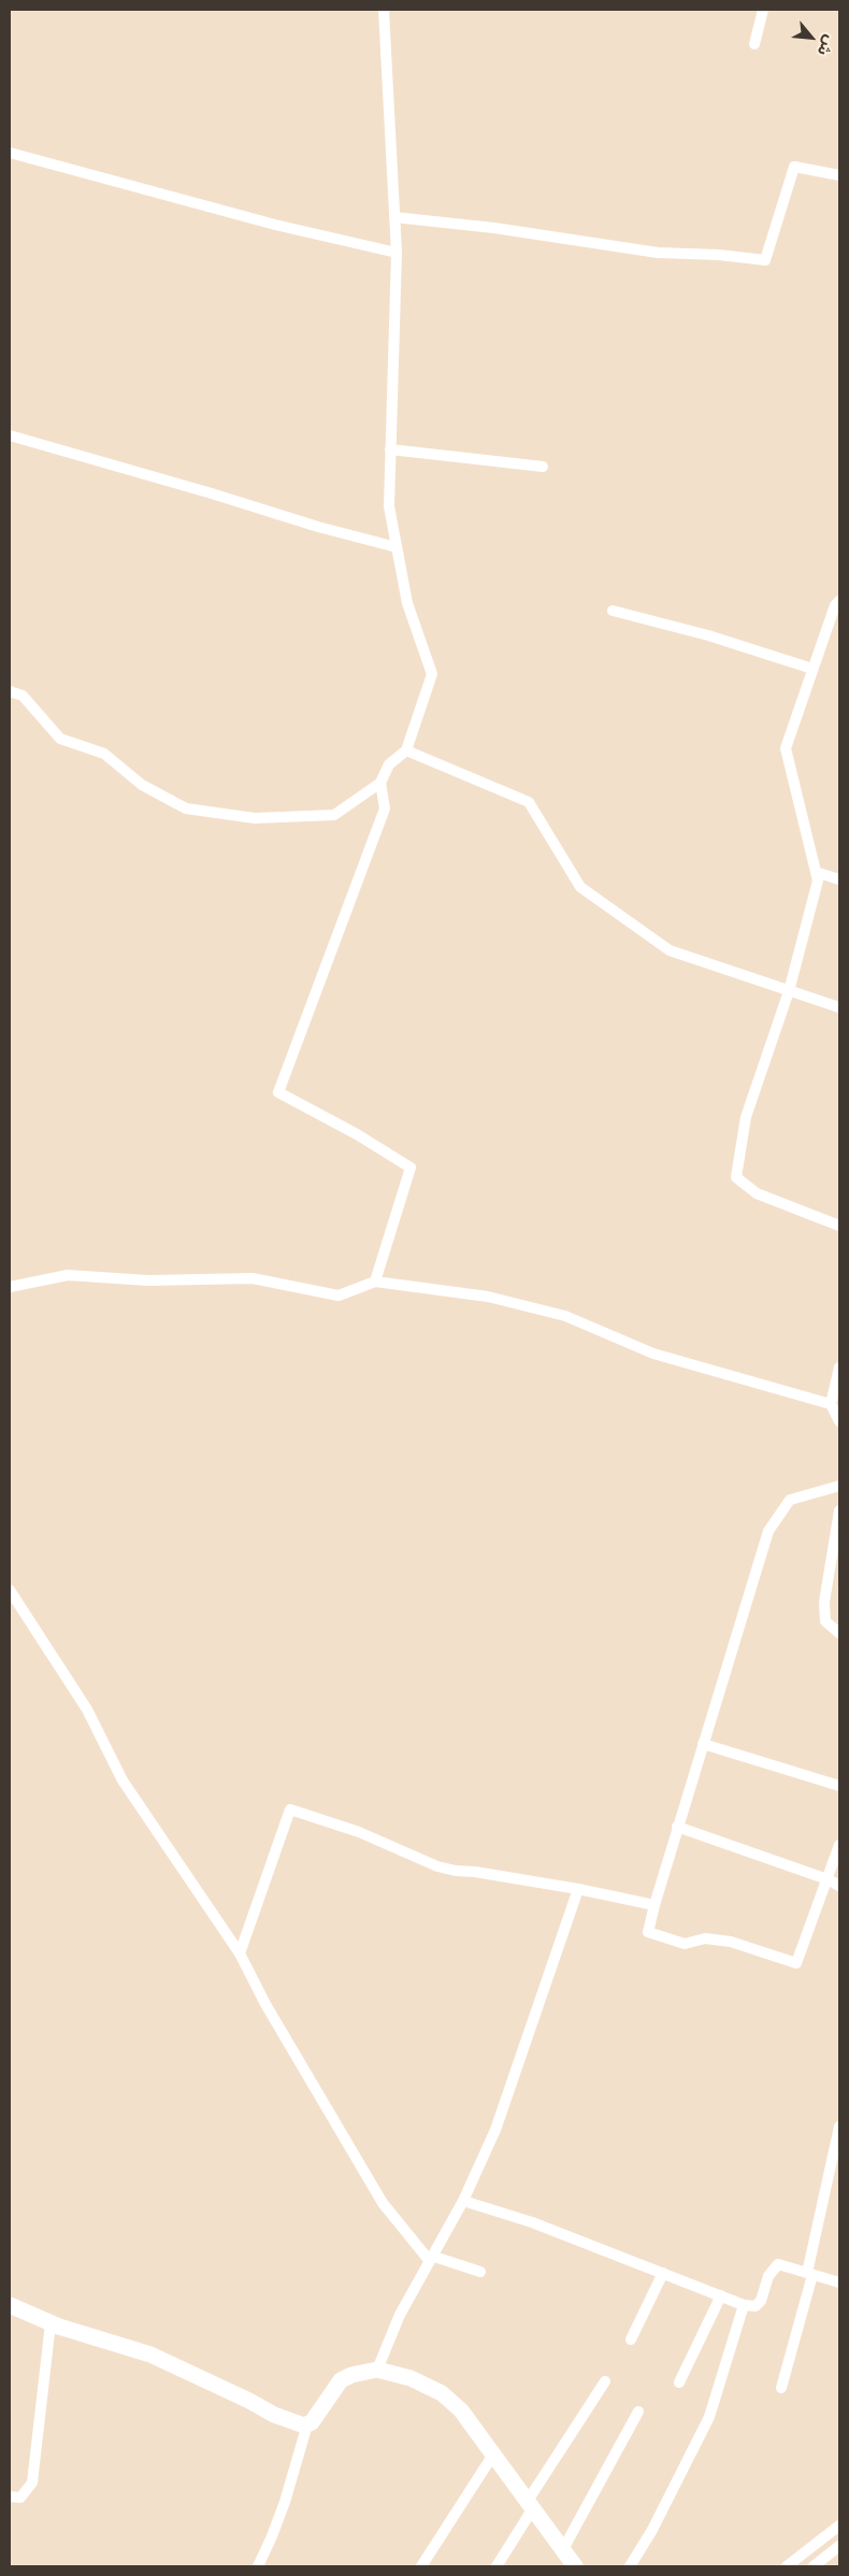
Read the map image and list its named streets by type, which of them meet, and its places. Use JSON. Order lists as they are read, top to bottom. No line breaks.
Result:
{"north":"bottom right"}
